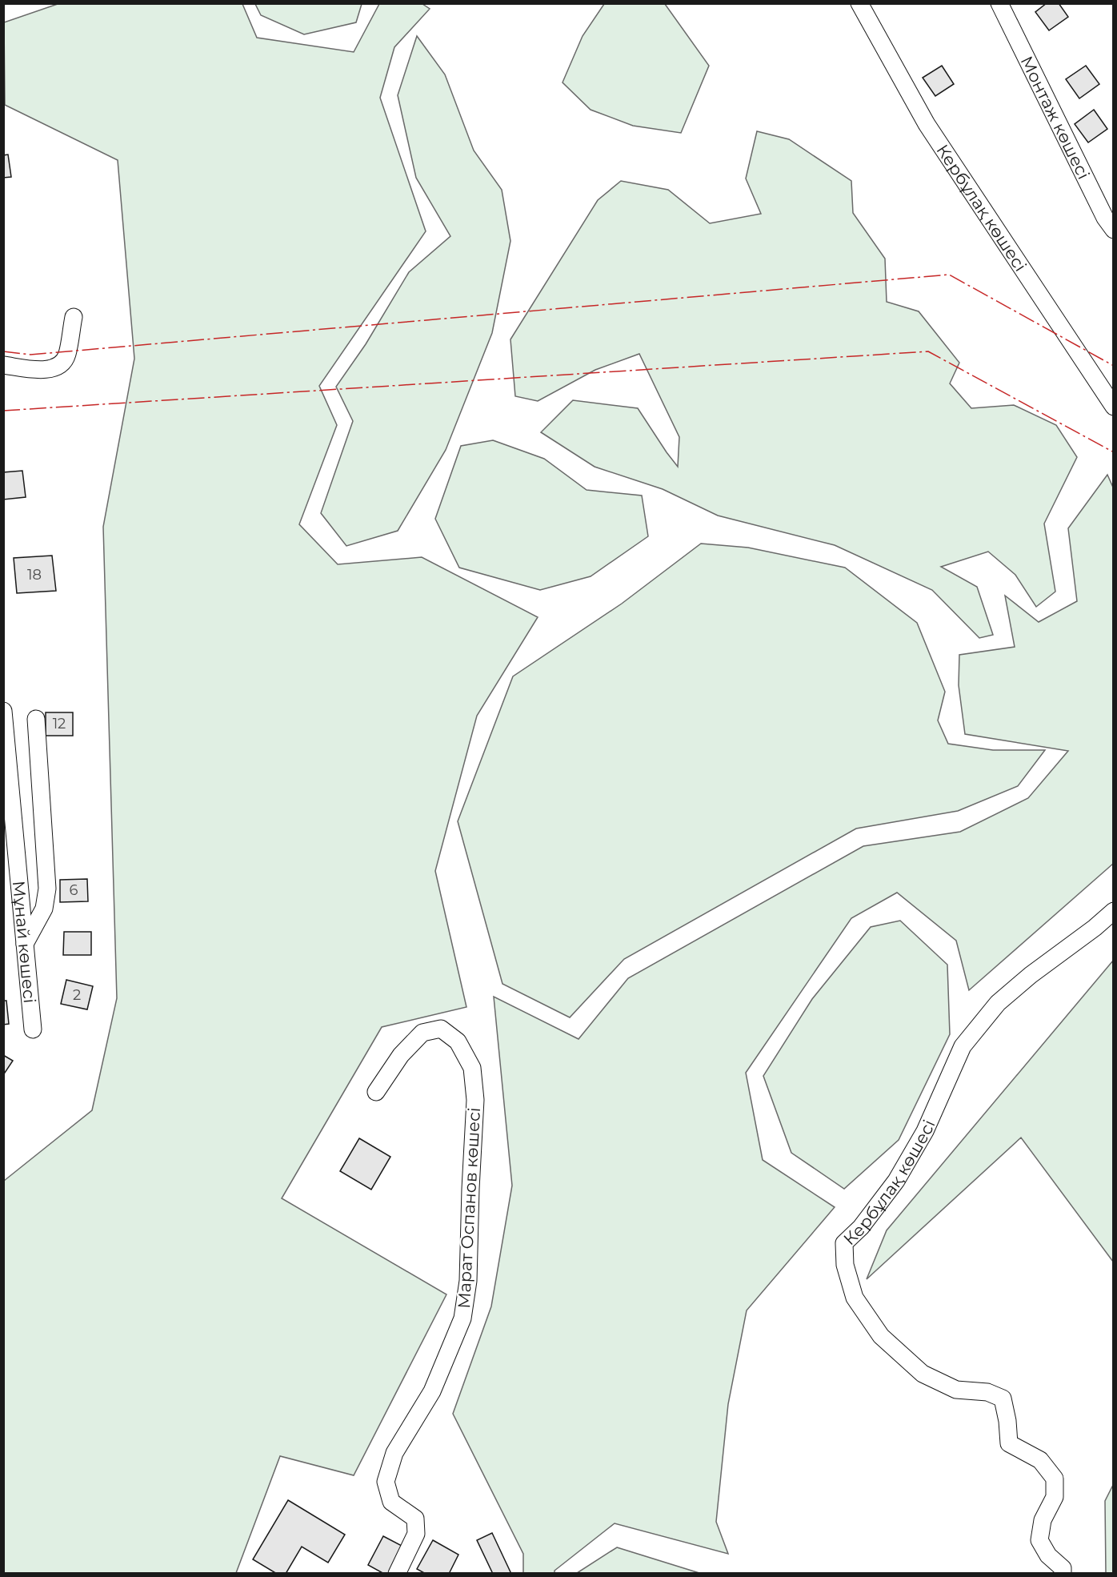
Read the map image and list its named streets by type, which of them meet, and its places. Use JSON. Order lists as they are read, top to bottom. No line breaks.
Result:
{"streets":{"street":["Монтаж көшесі","Кербұлақ көшесі","Мұнай көшесі","Марат Оспанов көшесі"]},"house_numbers":["18","12","6","2"]}
